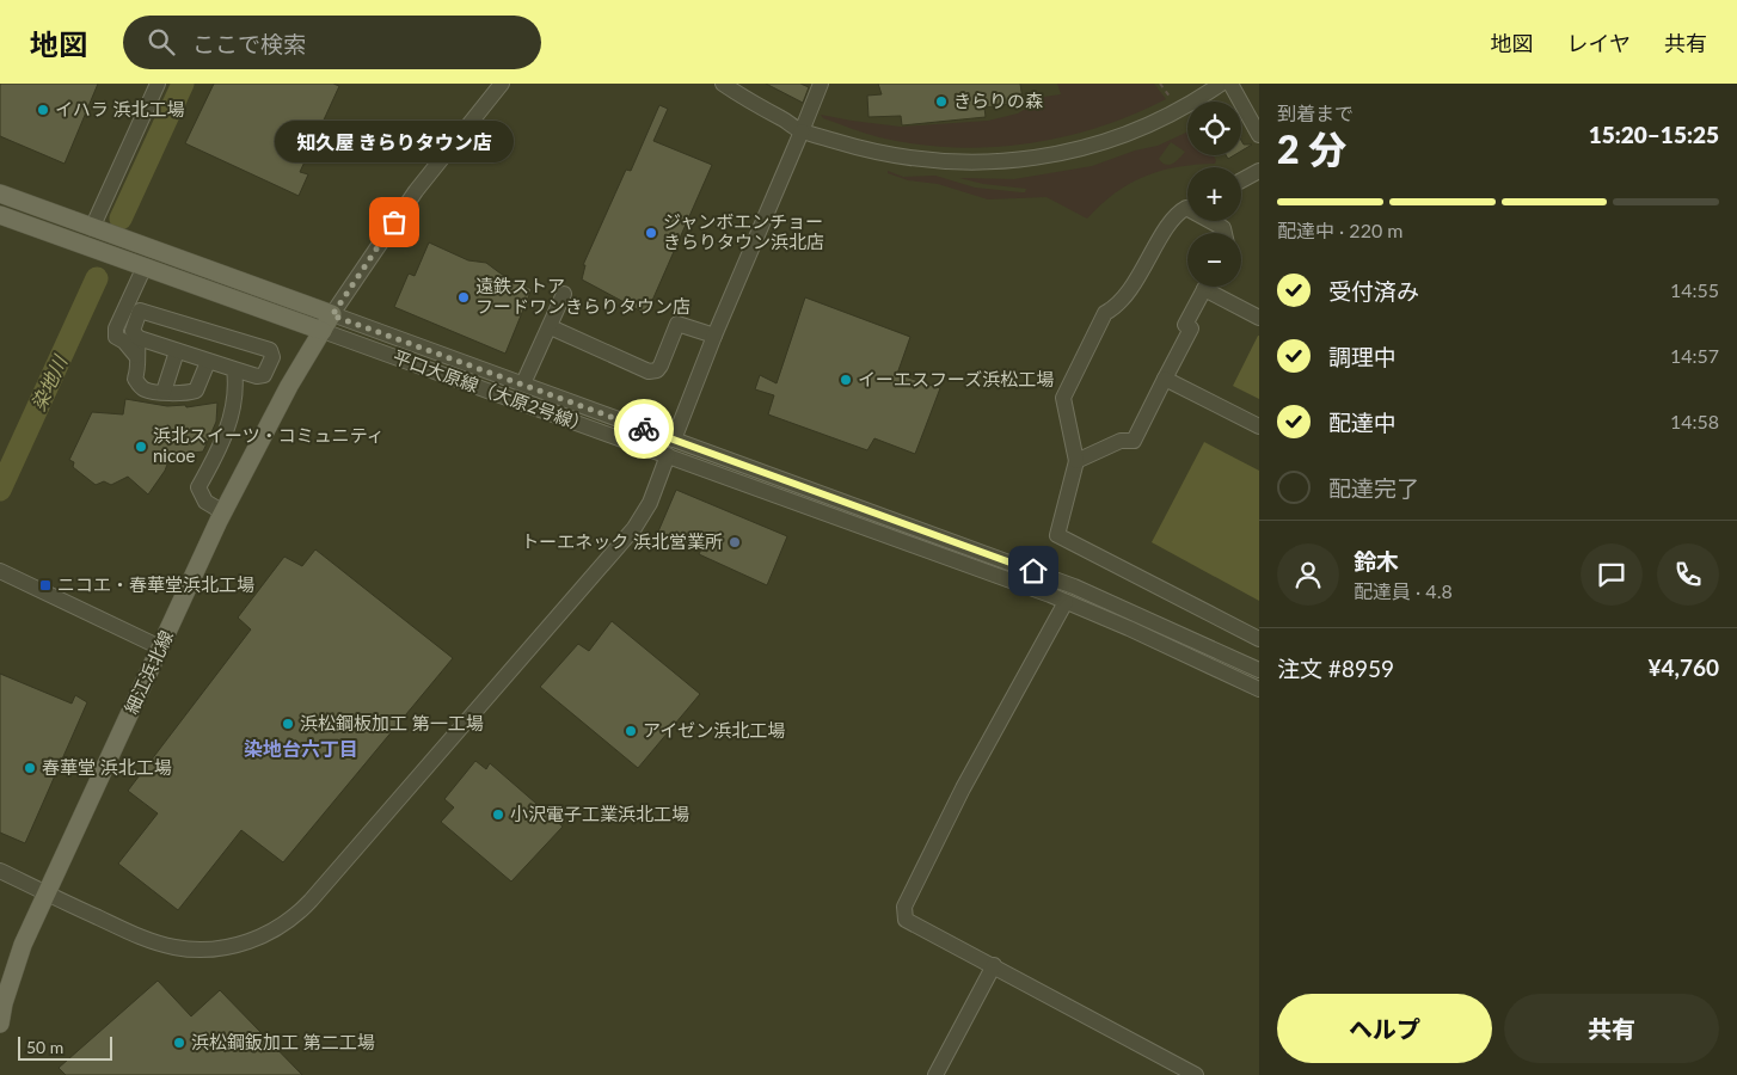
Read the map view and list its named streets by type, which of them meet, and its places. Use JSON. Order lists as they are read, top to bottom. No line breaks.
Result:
{"streets":{"main road":["細江浜北線"],"street":["平口大原線（大原2号線）"]},"crossings":[["平口大原線（大原2号線）","細江浜北線"]],"districts":["染地台六丁目"],"water":["染地川"],"places":{"other":["きらりの森","イハラ 浜北工場","知久屋 きらりタウン店","ジャンボエンチョー きらりタウン浜北店","遠鉄ストア フードワンきらりタウン店","イーエスフーズ浜松工場","浜北スイーツ・コミュニティ nicoe","トーエネック 浜北営業所","浜松鋼板加工 第一工場","アイゼン浜北工場","春華堂 浜北工場","小沢電子工業浜北工場","浜松鋼鈑加工 第二工場"],"transit":["ニコエ・春華堂浜北工場"]},"scale_bar":"50 m","page":{"header":"地図","search":"ここで検索","nav":["地図","レイヤ","共有"],"heading":["2 分","到着まで","15:20–15:25"],"panel":["鈴木","配達員 · 4.8","注文 #8959","¥4,760"],"map_buttons":["+","−"],"bubble":"知久屋 きらりタウン店","bar":"配達中 · 220 m","list":[["受付済み","14:55"],["調理中","14:57"],["配達中","14:58"],"配達完了"],"buttons":["ヘルプ","共有"],"scale":"50 m"}}
